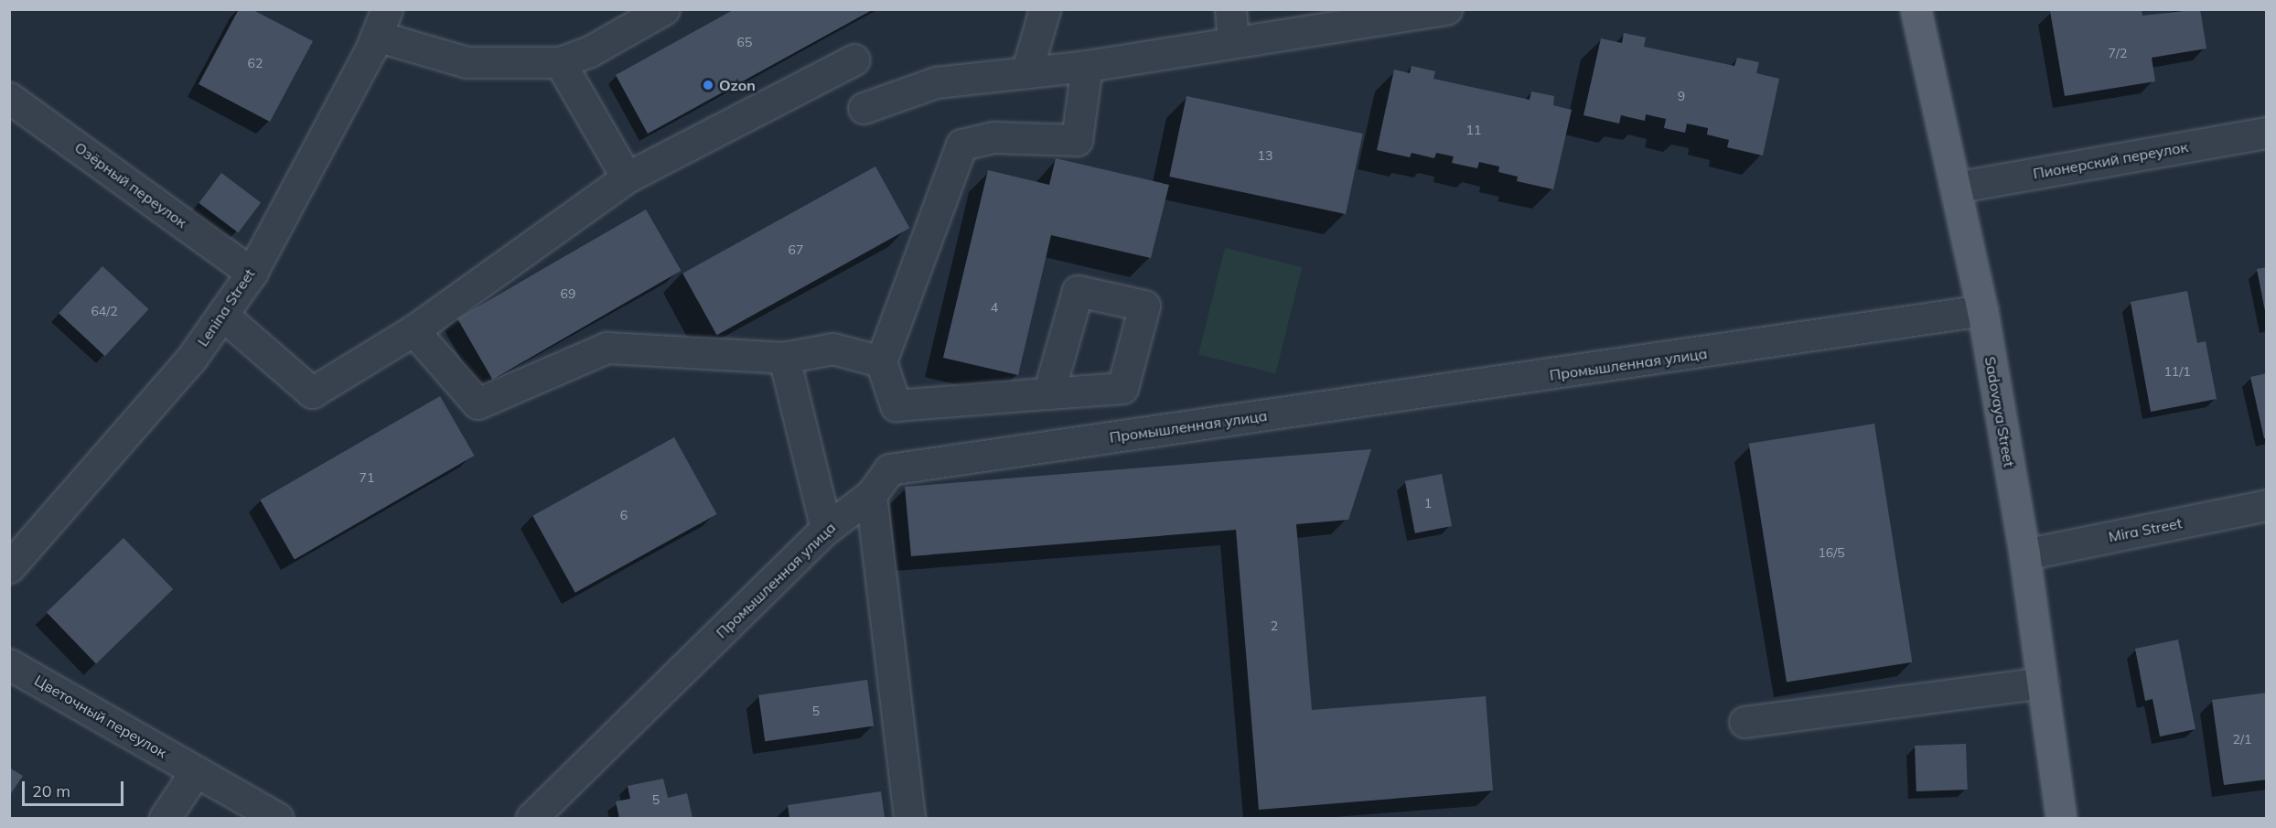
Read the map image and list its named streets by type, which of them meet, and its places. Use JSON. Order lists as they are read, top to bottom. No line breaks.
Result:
{"streets":{"main road":["Sadovaya Street"],"street":["Пионерский переулок","Озёрный переулок","Lenina Street","Промышленная улица","Mira Street","Цветочный переулок"]},"crossings":[["Пионерский переулок","Sadovaya Street"],["Озёрный переулок","Lenina Street"],["Промышленная улица","Sadovaya Street"],["Sadovaya Street","Mira Street"]],"places":["Ozon"],"house_numbers":["65","7/2","62","9","11","13","67","69","4","64/2","11/1","71","1","6","16/5","2","5","2/1","5"],"scale_bar":"20 m"}
